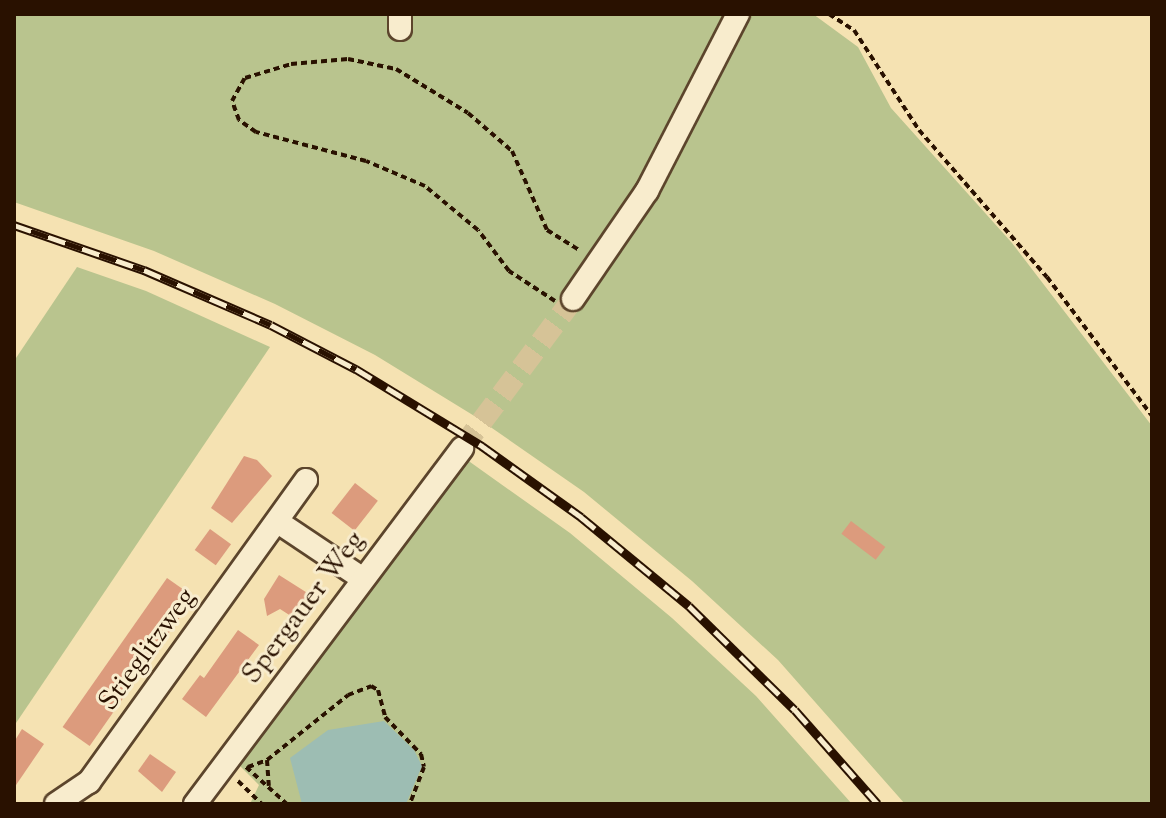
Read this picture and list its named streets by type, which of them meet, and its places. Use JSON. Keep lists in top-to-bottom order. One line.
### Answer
{"streets":{"street":["Spergauer Weg","Stieglitzweg"]}}
